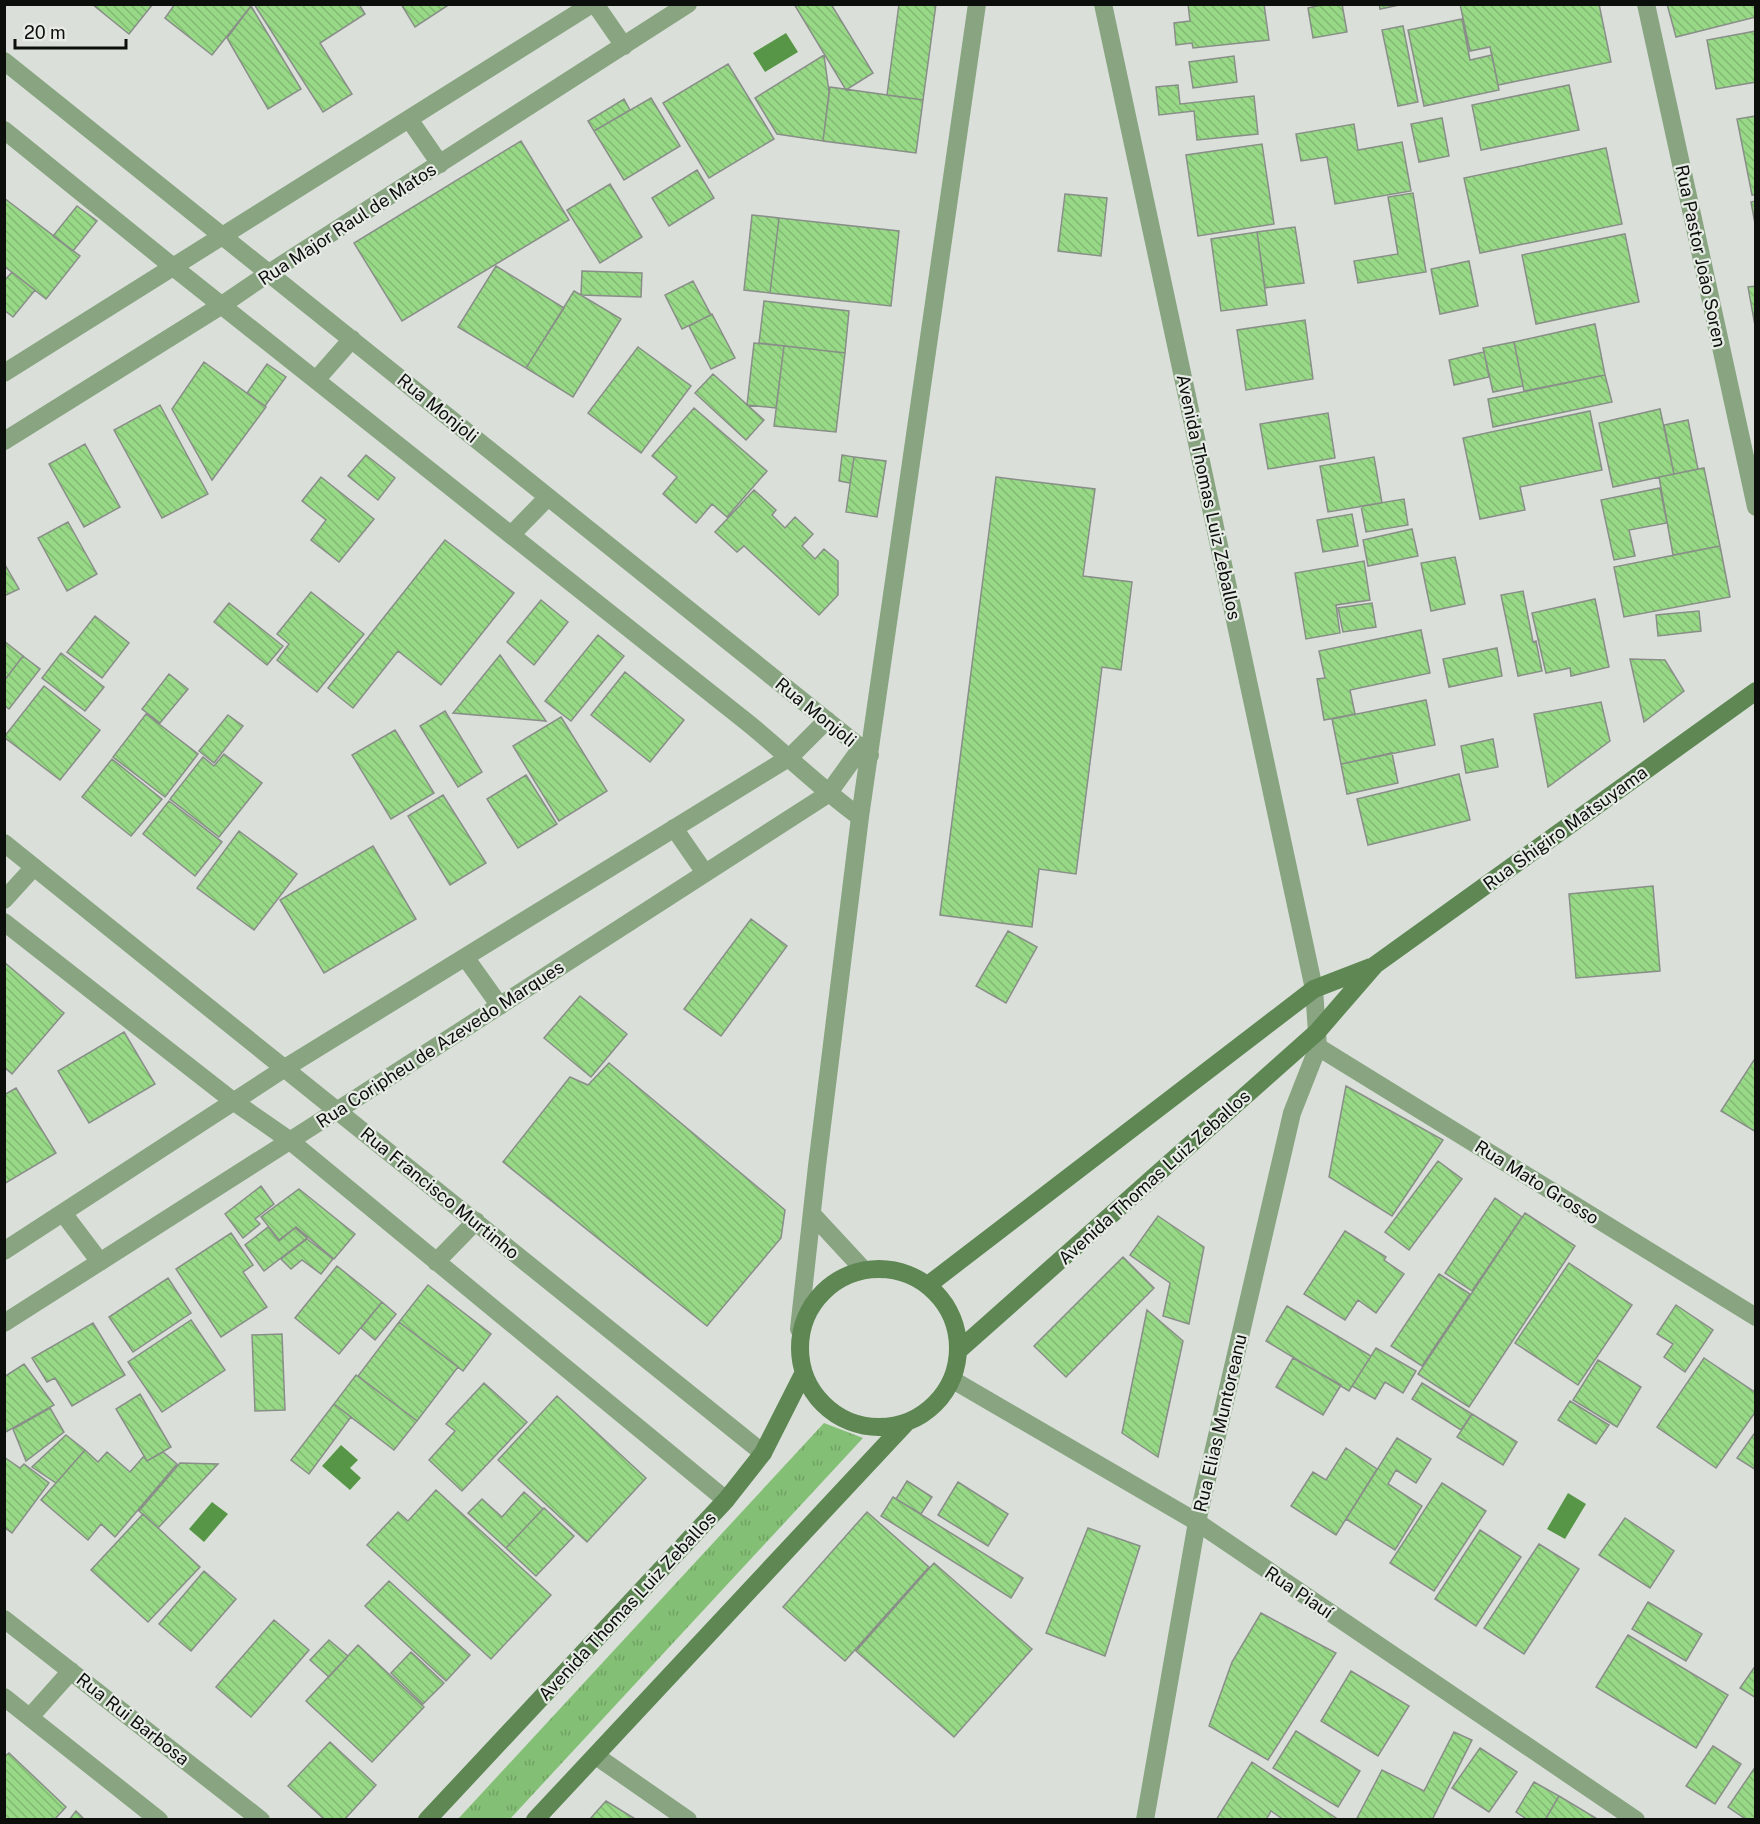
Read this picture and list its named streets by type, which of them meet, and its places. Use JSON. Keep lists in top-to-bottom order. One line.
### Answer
{"streets":{"main road":["Avenida Thomas Luiz Zeballos","Rua Shigiro Matsuyama"],"street":["Rua Major Raul de Matos","Rua Pastor João Soren","Rua Monjoli","Rua Coripheu de Azevedo Marques","Rua Mato Grosso","Rua Francisco Murtinho","Rua Elias Muntoreanu","Rua Piauí","Rua Rui Barbosa"]},"crossings":[["Rua Major Raul de Matos","Rua Monjoli"],["Rua Monjoli","Rua Coripheu de Azevedo Marques"],["Avenida Thomas Luiz Zeballos","Rua Shigiro Matsuyama"],["Avenida Thomas Luiz Zeballos","Rua Mato Grosso"],["Avenida Thomas Luiz Zeballos","Rua Francisco Murtinho"],["Avenida Thomas Luiz Zeballos","Rua Elias Muntoreanu"],["Avenida Thomas Luiz Zeballos","Rua Piauí"],["Rua Shigiro Matsuyama","Rua Mato Grosso"],["Rua Shigiro Matsuyama","Rua Elias Muntoreanu"],["Rua Coripheu de Azevedo Marques","Rua Francisco Murtinho"],["Rua Mato Grosso","Rua Elias Muntoreanu"],["Rua Elias Muntoreanu","Rua Piauí"]],"scale_bar":"20 m"}
